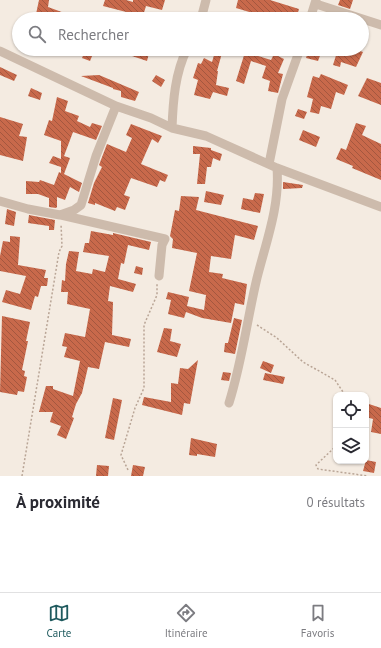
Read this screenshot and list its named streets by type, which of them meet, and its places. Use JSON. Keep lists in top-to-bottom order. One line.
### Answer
{"page":{"search":"Rechercher","heading":["À proximité","0 résultats"],"nav":["Carte","Itinéraire","Favoris"]}}
